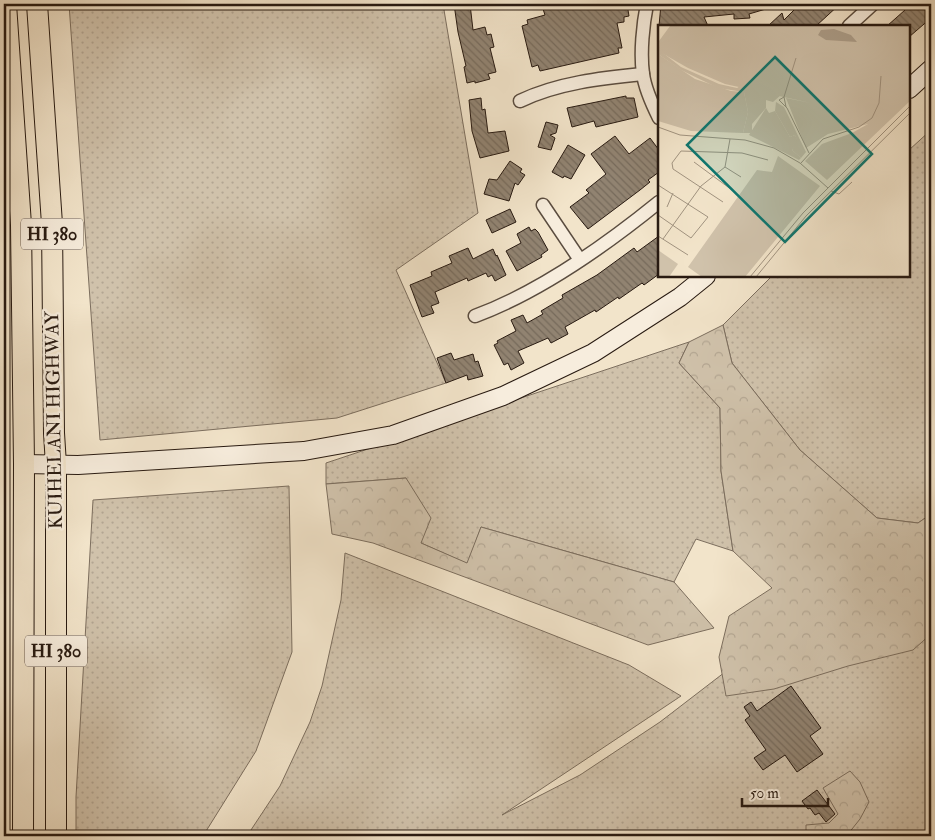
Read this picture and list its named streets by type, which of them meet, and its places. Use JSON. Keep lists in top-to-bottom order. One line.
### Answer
{"streets":{"main road":["HI 380","KUIHELANI HIGHWAY"]},"scale_bar":"50 m"}
